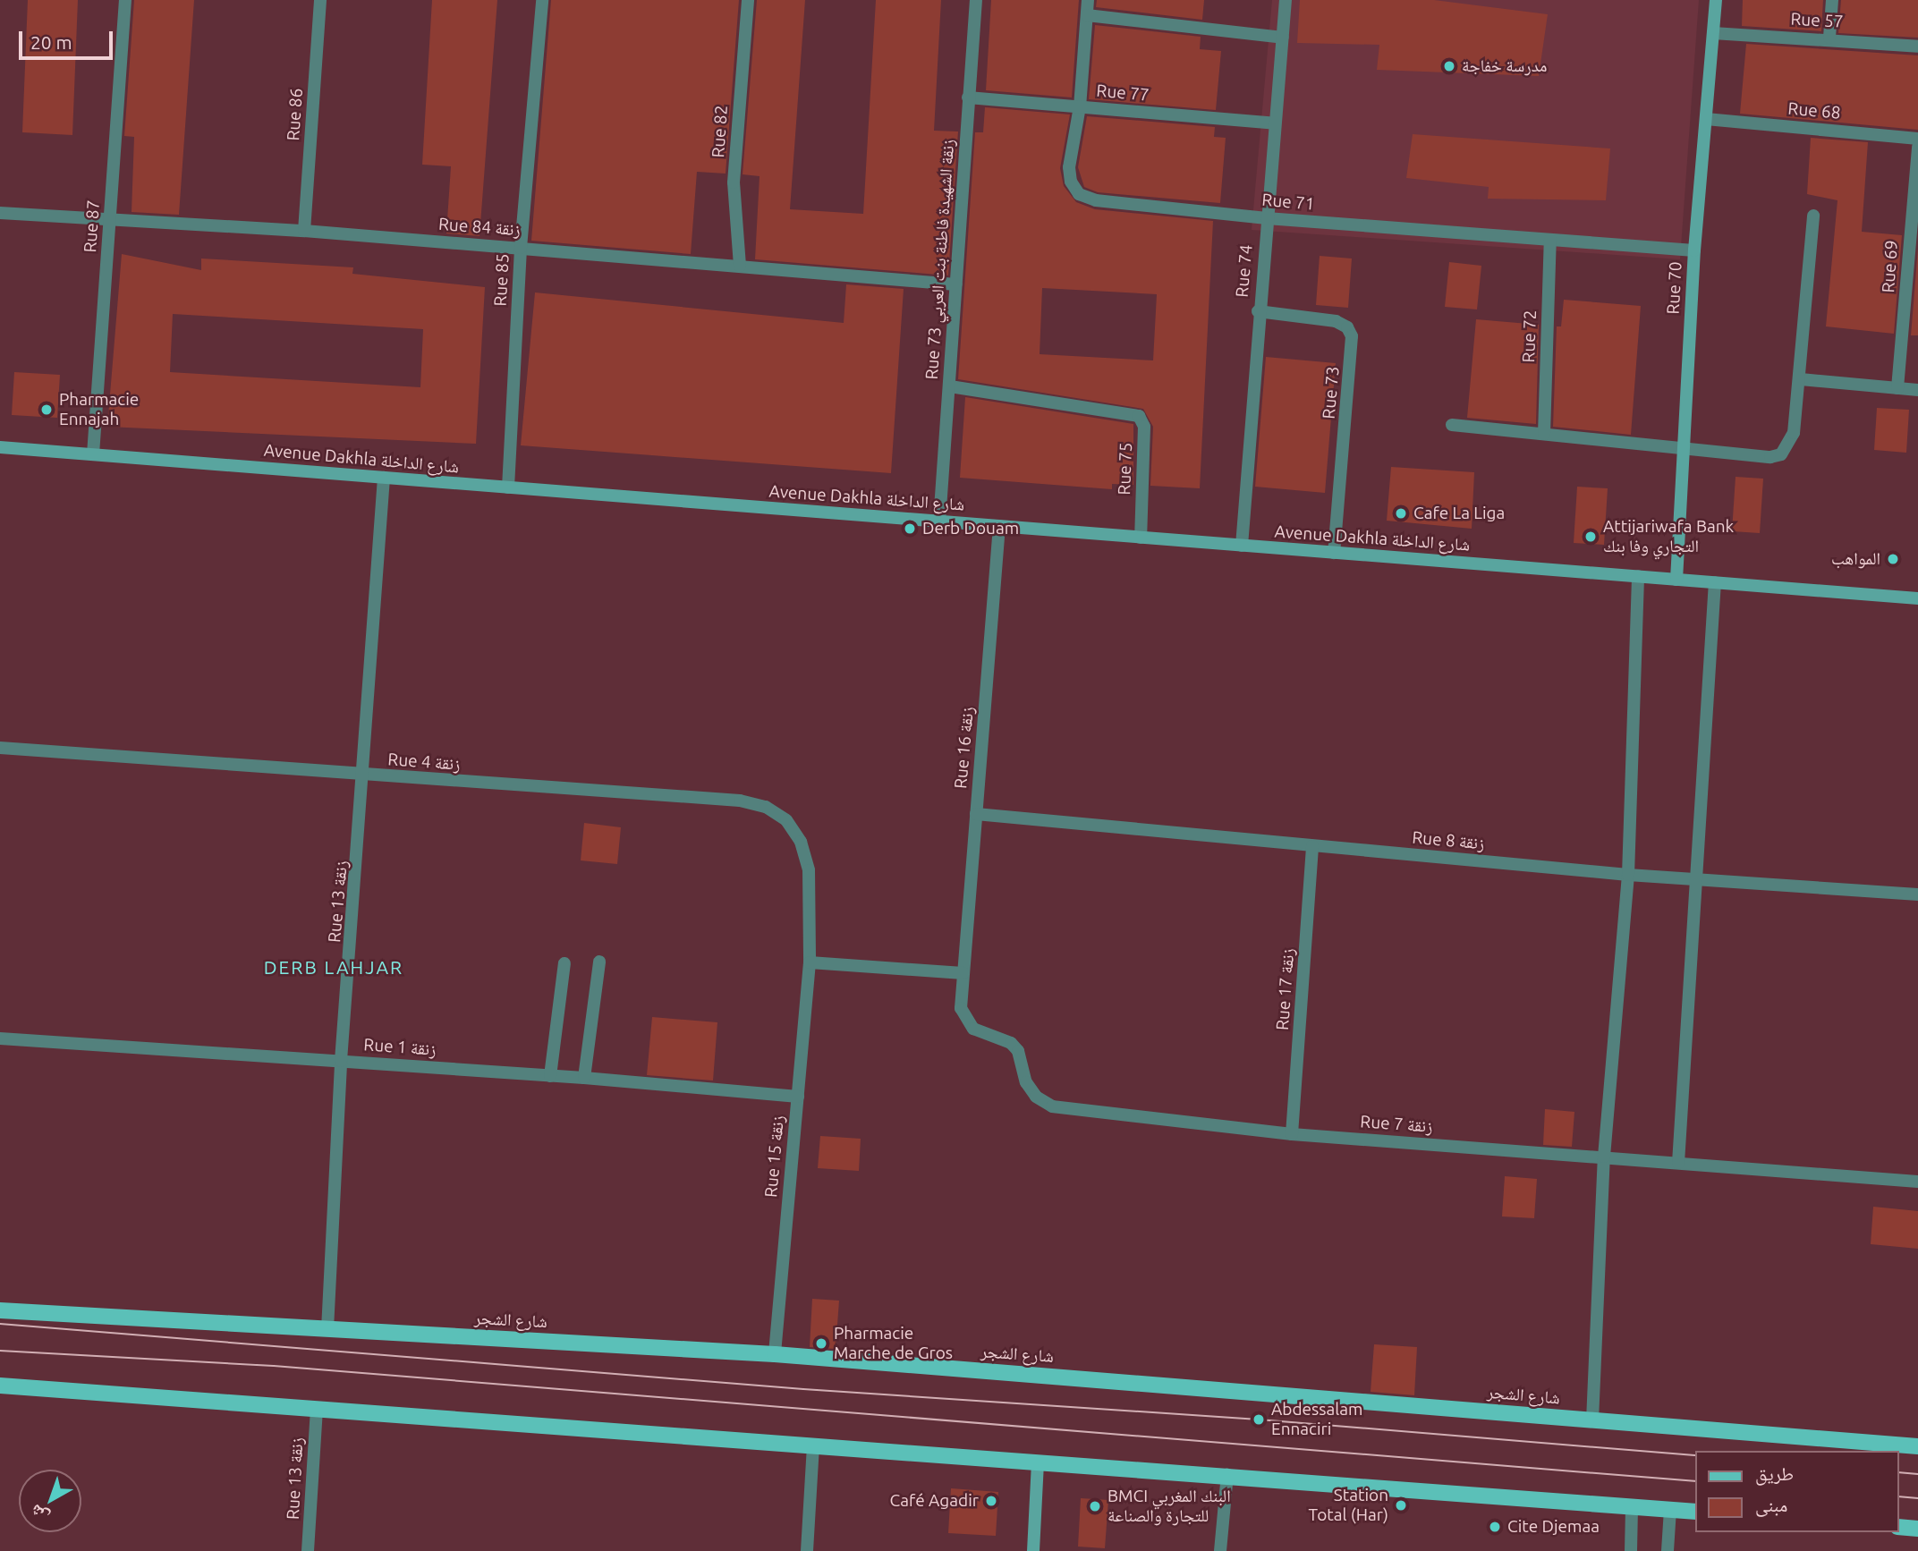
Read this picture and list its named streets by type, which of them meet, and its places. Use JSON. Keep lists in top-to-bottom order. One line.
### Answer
{"streets":{"main road":["شارع الشجر"],"street":["Rue 57","Rue 77","Rue 68","Rue 86","Rue 82","Rue 71","Rue 87","Rue 84 زنقة","Rue 73 زنقة الشهيدة فاطنة بنت العربي","Rue 69","Rue 74","Rue 85","Rue 70","Rue 72","Rue 73","Avenue Dakhla شارع الداخلة","Rue 75","Rue 16 زنقة","Rue 4 زنقة","Rue 8 زنقة","Rue 13 زنقة","Rue 17 زنقة","Rue 1 زنقة","Rue 7 زنقة","Rue 15 زنقة"]},"crossings":[["Rue 57","Rue 70"],["Rue 77","Rue 71"],["Rue 77","Rue 73 زنقة الشهيدة فاطنة بنت العربي"],["Rue 77","Rue 74"],["Rue 68","Rue 70"],["Rue 86","Rue 84 زنقة"],["Rue 82","Rue 84 زنقة"],["Rue 71","Rue 74"],["Rue 71","Rue 70"],["Rue 71","Rue 72"],["Rue 87","Rue 84 زنقة"],["Rue 87","Avenue Dakhla شارع الداخلة"],["Rue 84 زنقة","Rue 73 زنقة الشهيدة فاطنة بنت العربي"],["Rue 84 زنقة","Rue 85"],["Rue 73 زنقة الشهيدة فاطنة بنت العربي","Avenue Dakhla شارع الداخلة"],["Rue 73 زنقة الشهيدة فاطنة بنت العربي","Rue 75"],["Rue 74","Rue 73"],["Rue 74","Avenue Dakhla شارع الداخلة"],["Rue 85","Avenue Dakhla شارع الداخلة"],["Rue 70","Avenue Dakhla شارع الداخلة"],["Rue 73","Avenue Dakhla شارع الداخلة"],["Avenue Dakhla شارع الداخلة","Rue 75"],["Avenue Dakhla شارع الداخلة","Rue 16 زنقة"],["Avenue Dakhla شارع الداخلة","Rue 13 زنقة"],["Rue 16 زنقة","Rue 8 زنقة"],["Rue 16 زنقة","Rue 7 زنقة"],["Rue 4 زنقة","Rue 13 زنقة"],["Rue 4 زنقة","Rue 15 زنقة"],["Rue 8 زنقة","Rue 17 زنقة"],["Rue 13 زنقة","Rue 1 زنقة"],["Rue 13 زنقة","شارع الشجر"],["Rue 17 زنقة","Rue 7 زنقة"],["Rue 1 زنقة","Rue 15 زنقة"],["Rue 15 زنقة","شارع الشجر"]],"districts":["DERB LAHJAR"],"places":["مدرسة خفاجة","Pharmacie Ennajah","Cafe La Liga","Derb Douam","Attijariwafa Bank التجاري وفا بنك","المواهب","Pharmacie Marche de Gros","Abdessalam Ennaciri","Café Agadir","Station Total (Har)","BMCI البنك المغربي للتجارة والصناعة","Cite Djemaa"],"legend":["طريق","مبنى"],"scale_bar":"20 m","north":"bottom left"}
